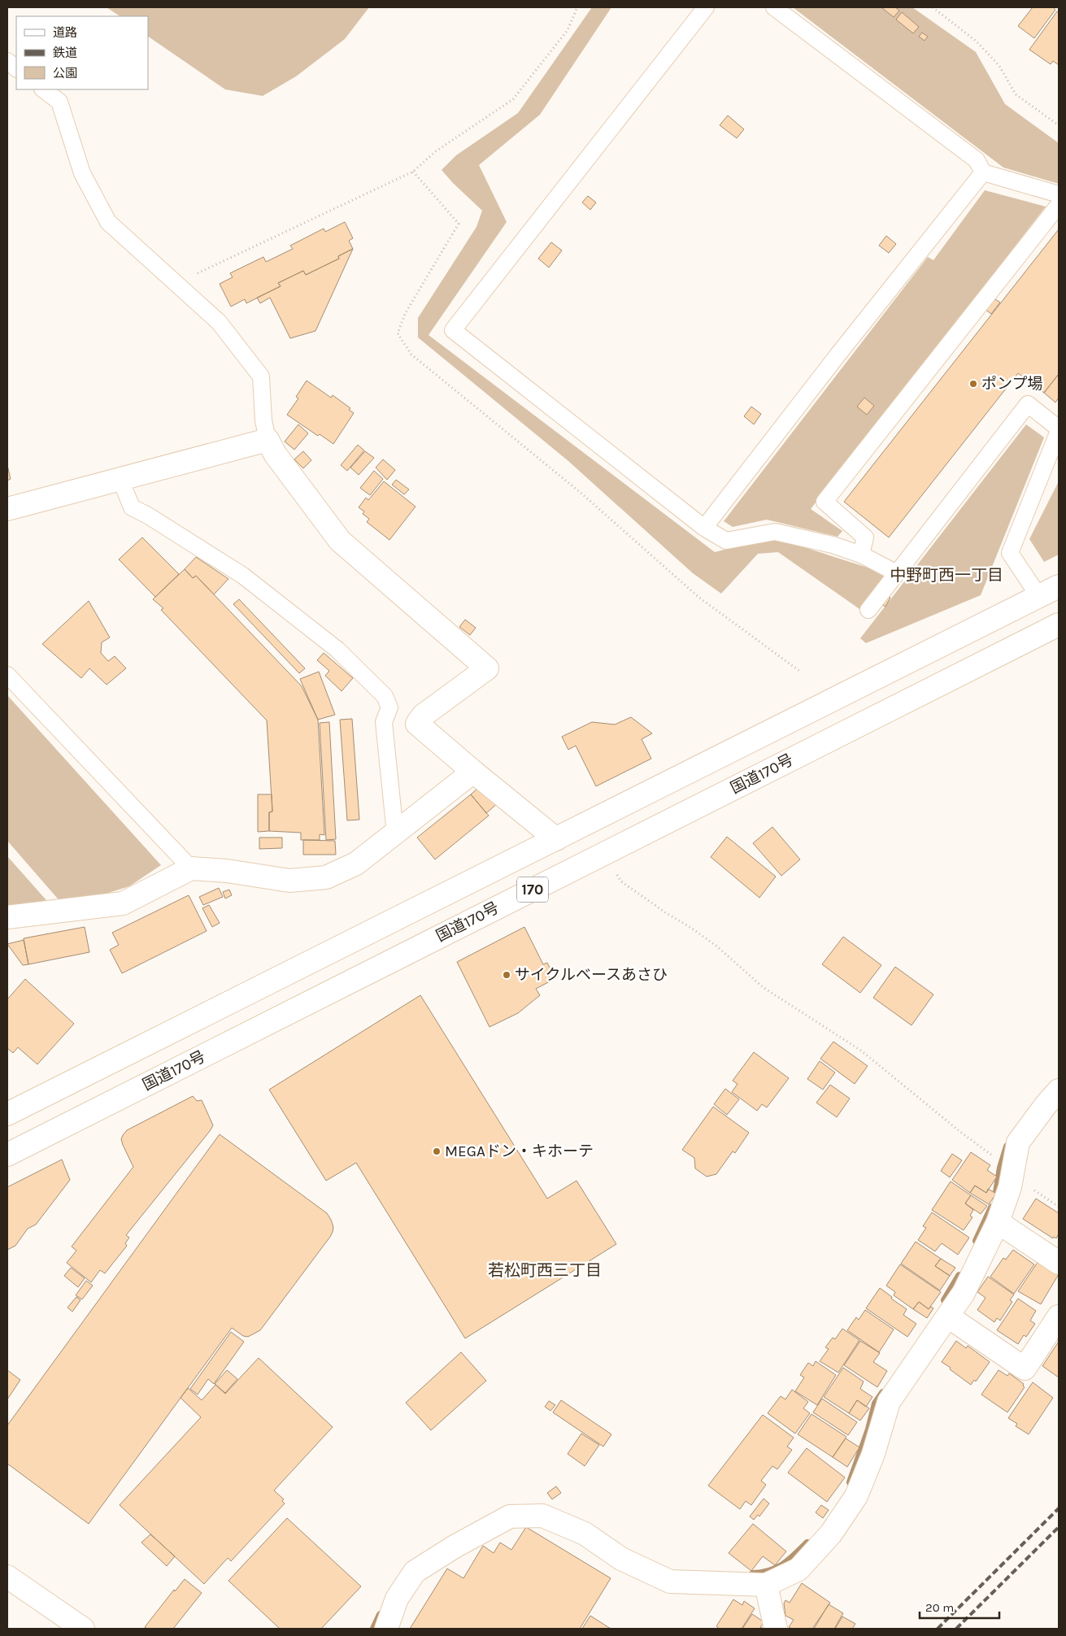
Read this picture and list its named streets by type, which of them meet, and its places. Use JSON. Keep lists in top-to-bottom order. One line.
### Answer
{"streets":{"main road":["国道170号","170"]},"districts":["中野町西一丁目","若松町西三丁目"],"places":["ポンプ場","サイクルベースあさひ","MEGAドン・キホーテ"],"legend":["道路","鉄道","公園"],"scale_bar":"20 m"}
